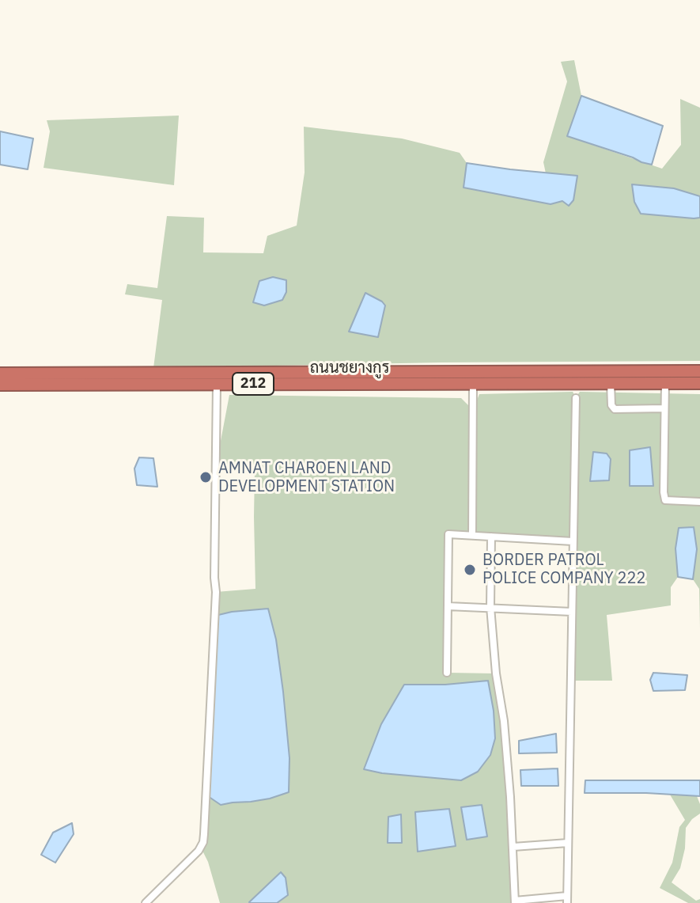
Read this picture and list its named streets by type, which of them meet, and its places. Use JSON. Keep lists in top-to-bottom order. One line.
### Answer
{"streets":{"highway":["ถนนชยางกูร","212"]},"places":["AMNAT CHAROEN LAND DEVELOPMENT STATION","BORDER PATROL POLICE COMPANY 222"]}
